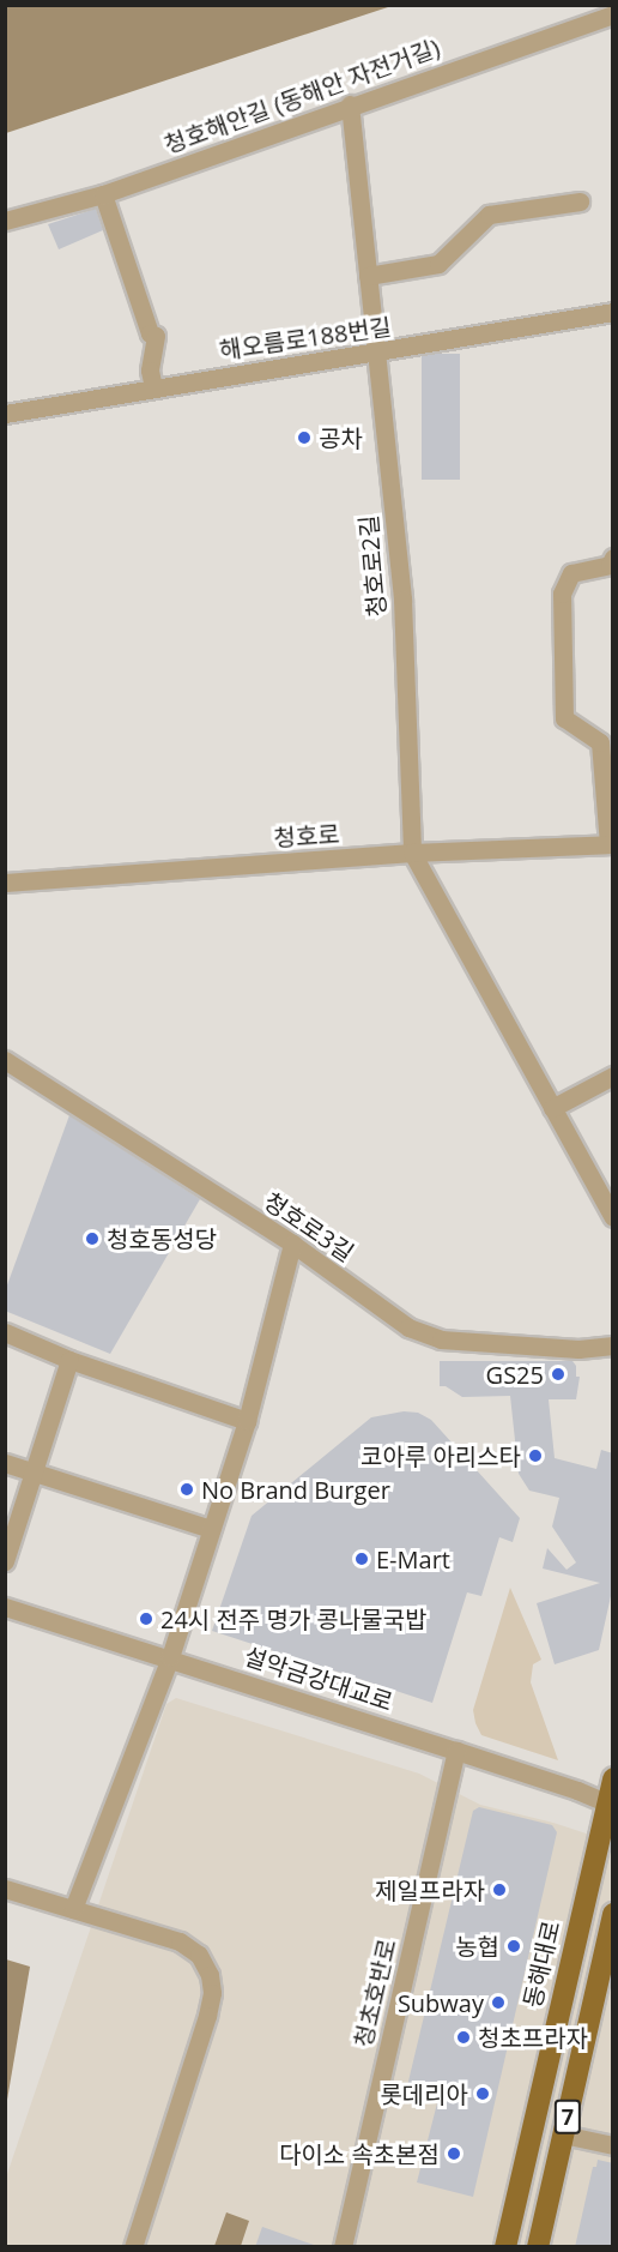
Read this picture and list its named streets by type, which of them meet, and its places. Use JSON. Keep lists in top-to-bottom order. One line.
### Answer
{"streets":{"main road":["동해대로","7"],"street":["청호해안길 (동해안 자전거길)","해오름로188번길","청호로2길","청호로","청호로3길","설악금강대교로","청초호반로"]},"crossings":[["청호해안길 (동해안 자전거길)","청호로2길"],["해오름로188번길","청호로2길"],["청호로2길","청호로"],["설악금강대교로","동해대로"],["설악금강대교로","청초호반로"]],"places":["공차","청호동성당","GS25","코아루 아리스타","No Brand Burger","E-Mart","24시 전주 명가 콩나물국밥","제일프라자","농협","Subway","청초프라자","롯데리아","다이소 속초본점"]}
